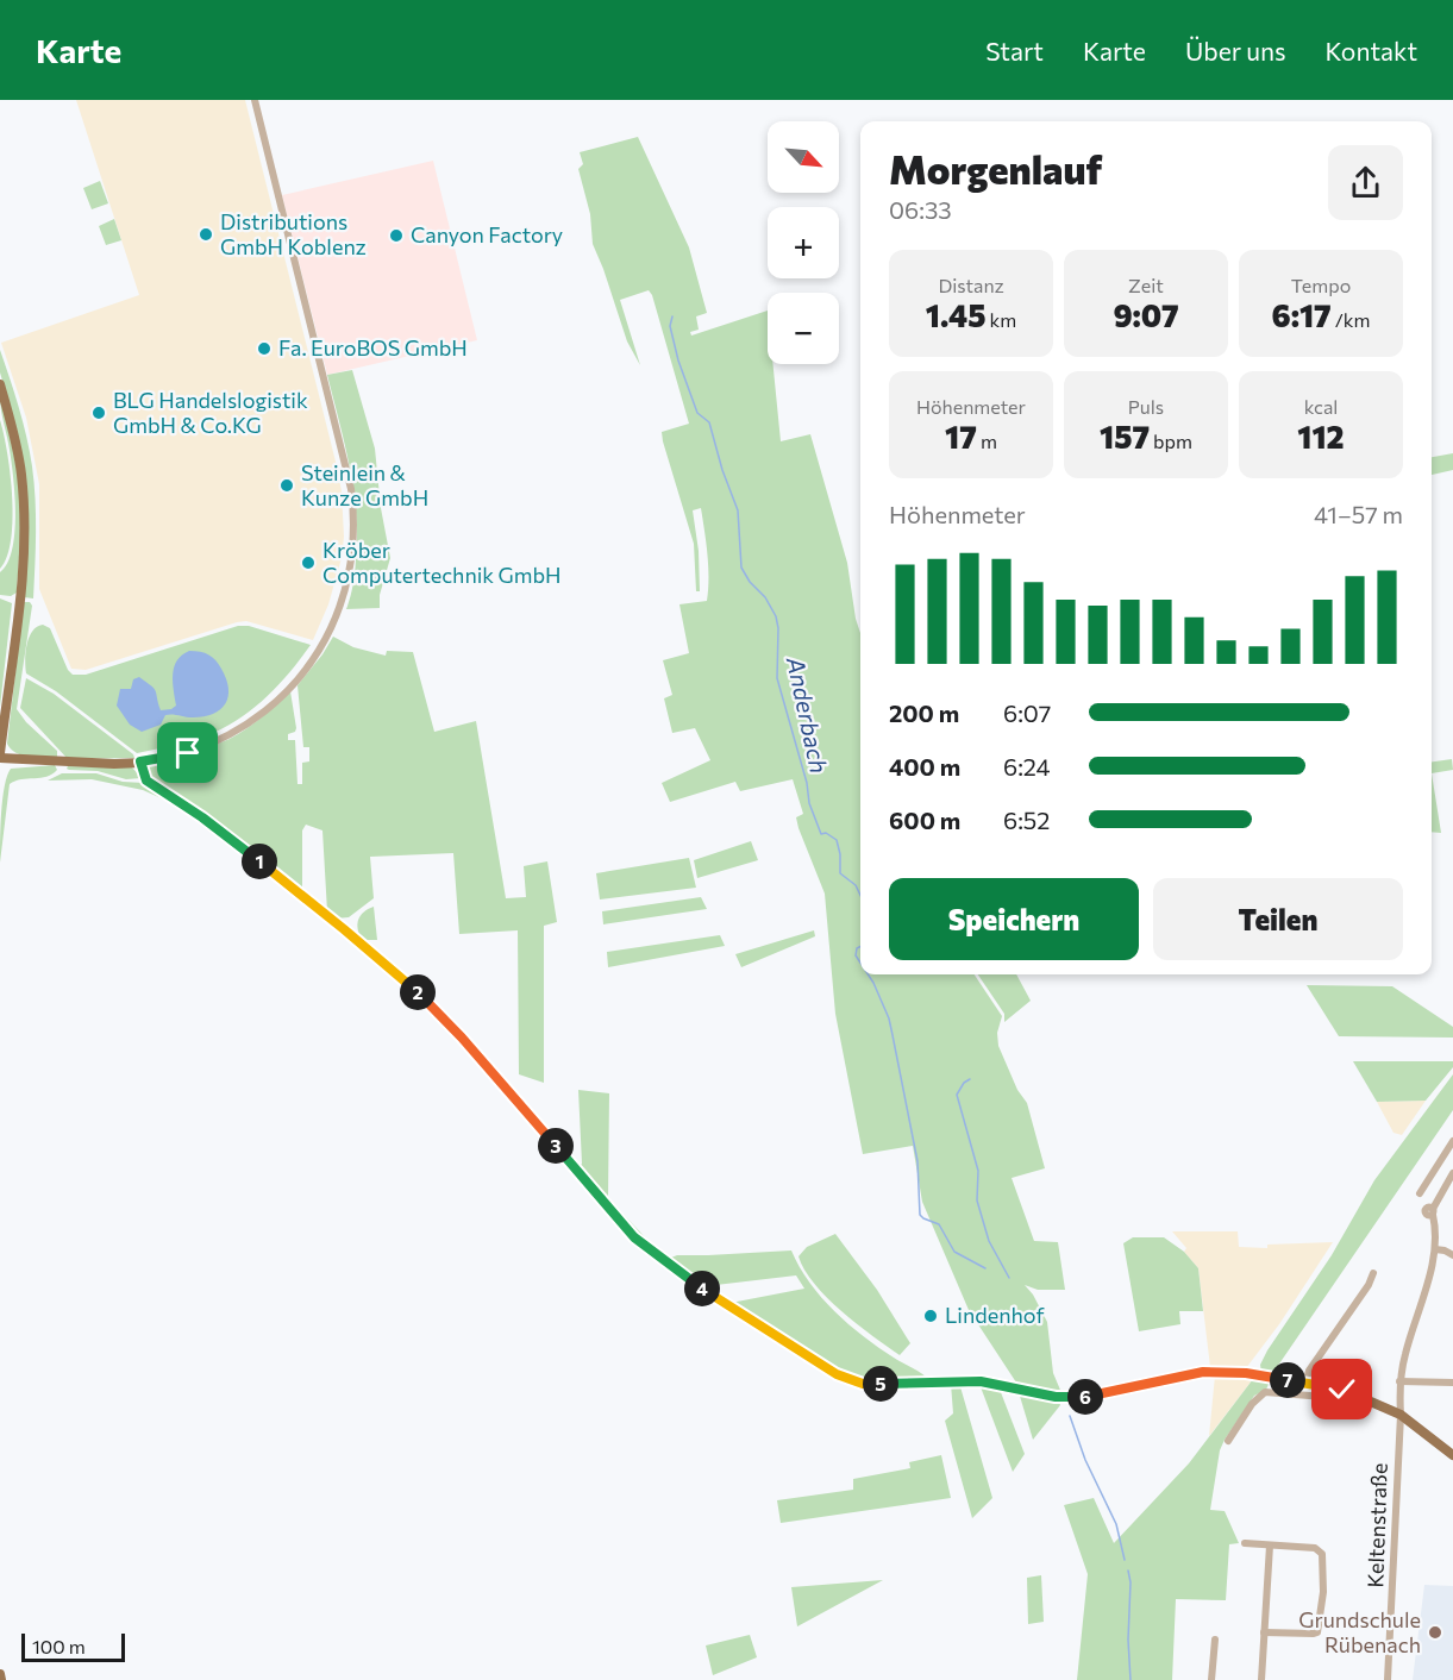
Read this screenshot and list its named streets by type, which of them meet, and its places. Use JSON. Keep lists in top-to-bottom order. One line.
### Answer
{"streets":{"street":["Keltenstraße"]},"water":["Anderbach"],"places":["Distributions GmbH Koblenz","Canyon Factory","Fa. EuroBOS GmbH","BLG Handelslogistik GmbH & Co.KG","Steinlein & Kunze GmbH","Kröber Computertechnik GmbH","Lindenhof","Grundschule Rübenach"],"scale_bar":"100 m","north":"bottom right","page":{"header":"Karte","nav":["Start","Karte","Über uns","Kontakt"],"map_buttons":["+","−"],"heading":["Morgenlauf","06:33"],"stats":[["Distanz","1.45 km"],["Zeit","9:07"],["Tempo","6:17 /km"],["Höhenmeter","17 m"],["Puls","157 bpm"],["kcal","112"]],"chart":["Höhenmeter","41–57 m"],"list":[{"name":"200 m","note":"6:07"},{"name":"400 m","note":"6:24"},{"name":"600 m","note":"6:52"}],"pins":["1","2","3","4","7","5","6"],"buttons":["Speichern","Teilen"],"scale":"100 m"}}
